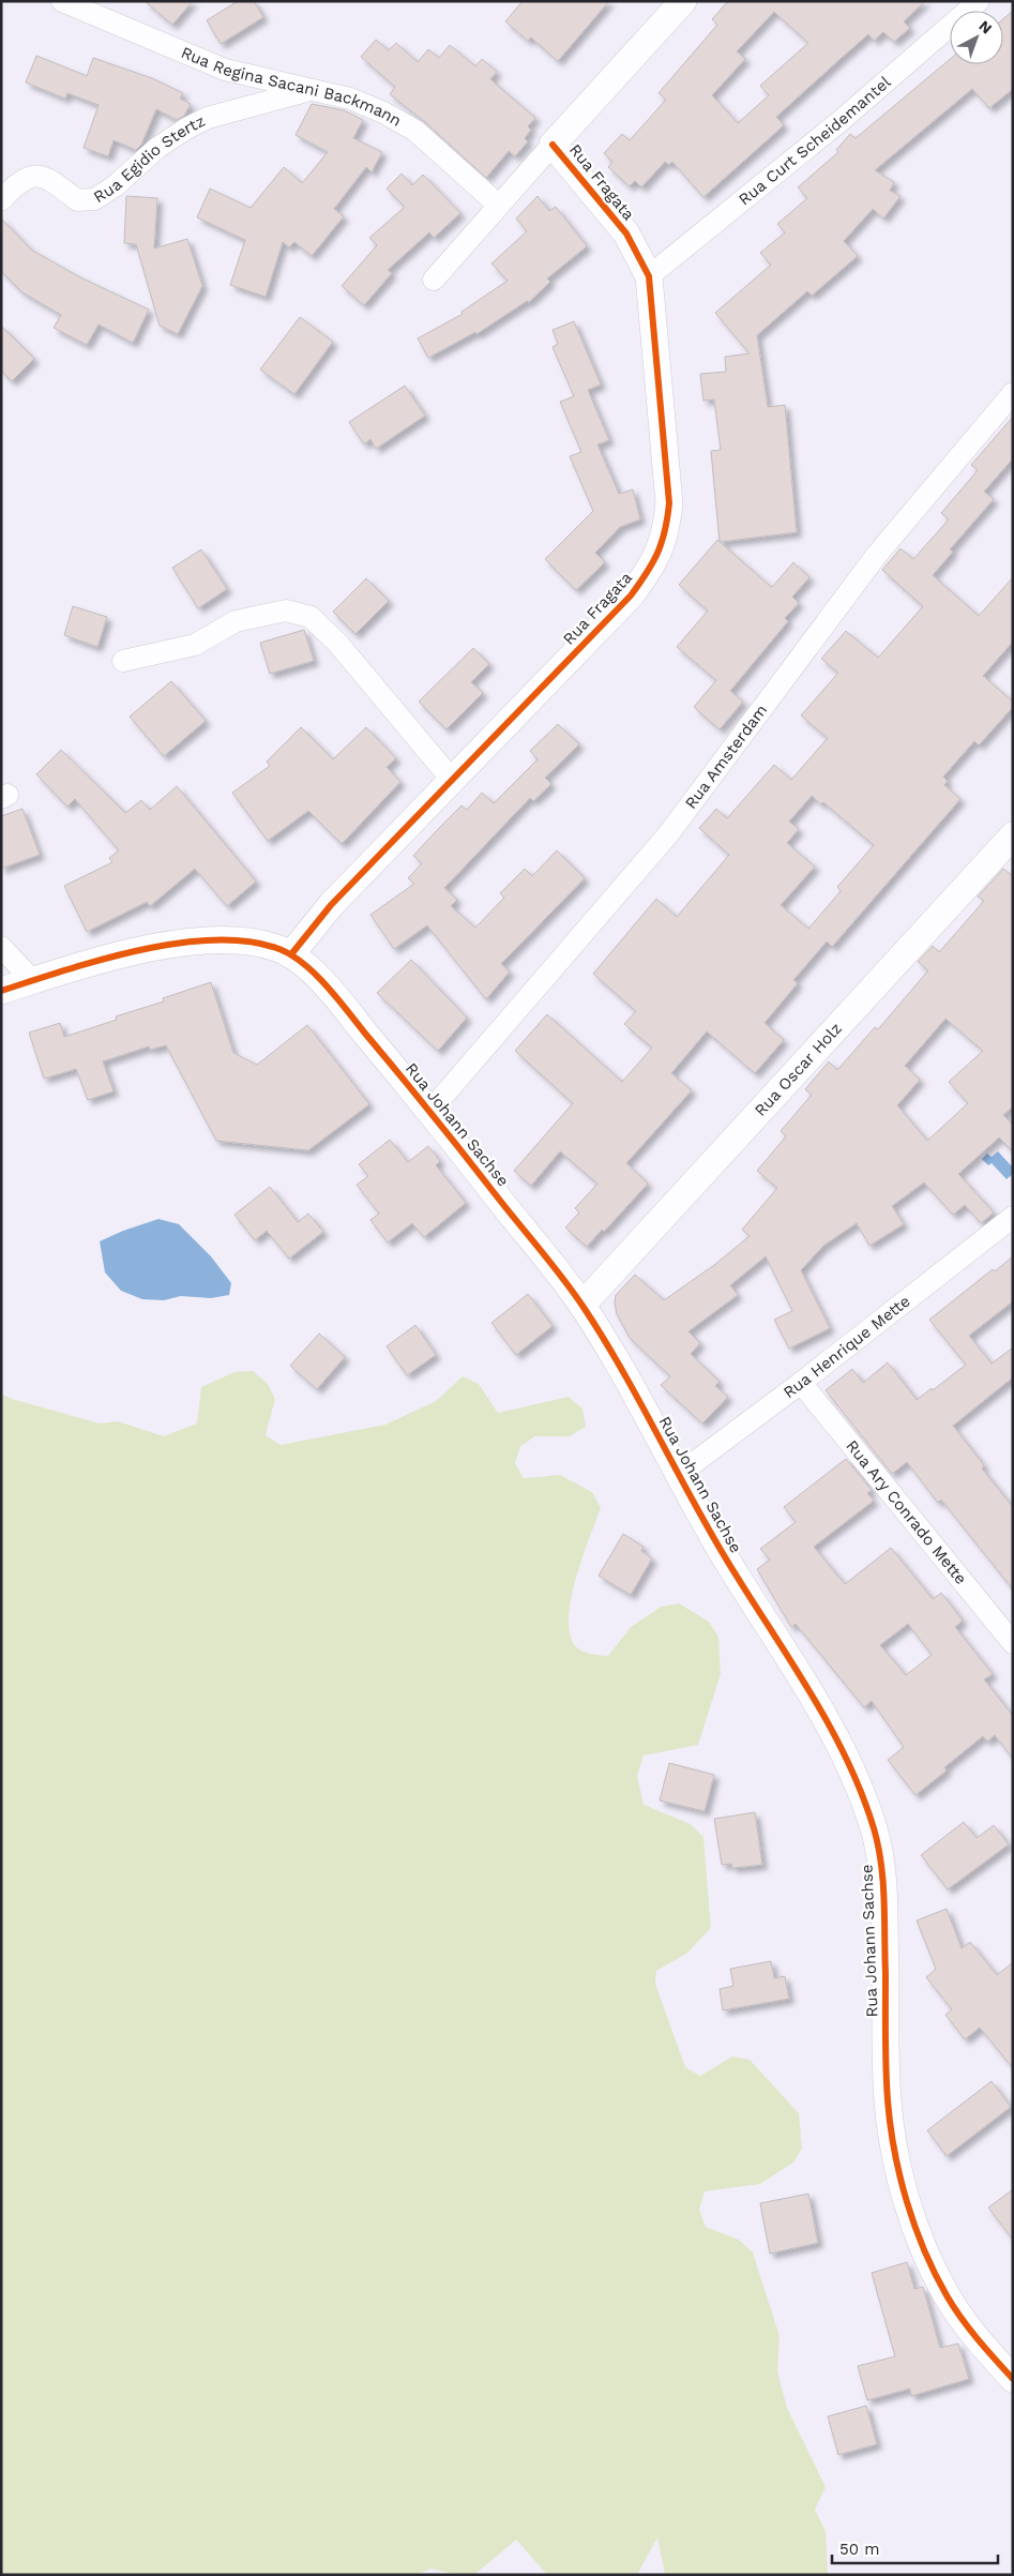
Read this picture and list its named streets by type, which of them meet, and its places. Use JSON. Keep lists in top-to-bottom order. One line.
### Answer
{"streets":{"street":["Rua Regina Sacani Backmann","Rua Curt Scheidemantel","Rua Egidio Stertz","Rua Fragata","Rua Amsterdam","Rua Oscar Holz","Rua Johann Sachse","Rua Henrique Mette","Rua Ary Conrado Mette"]},"crossings":[["Rua Regina Sacani Backmann","Rua Egidio Stertz"],["Rua Curt Scheidemantel","Rua Fragata"],["Rua Fragata","Rua Johann Sachse"],["Rua Amsterdam","Rua Johann Sachse"],["Rua Oscar Holz","Rua Johann Sachse"],["Rua Johann Sachse","Rua Henrique Mette"],["Rua Henrique Mette","Rua Ary Conrado Mette"]],"scale_bar":"50 m","north":"top right"}
